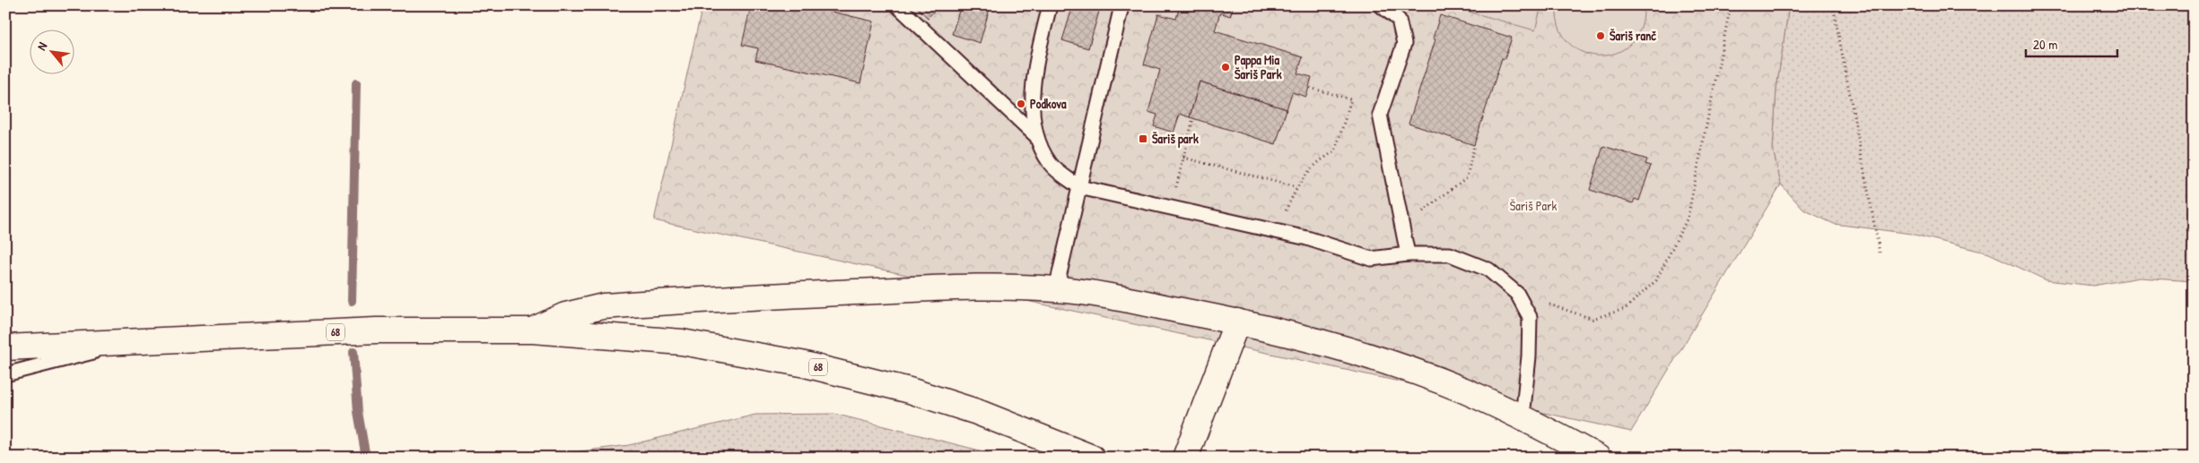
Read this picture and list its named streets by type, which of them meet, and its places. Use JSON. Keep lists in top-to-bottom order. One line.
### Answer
{"streets":{"main road":["68"]},"parks":["Šariš Park"],"places":{"other":["Šariš ranč","Pappa Mia Šariš Park","Podkova"],"transit":["Šariš park"]},"scale_bar":"20 m","north":"top left"}
